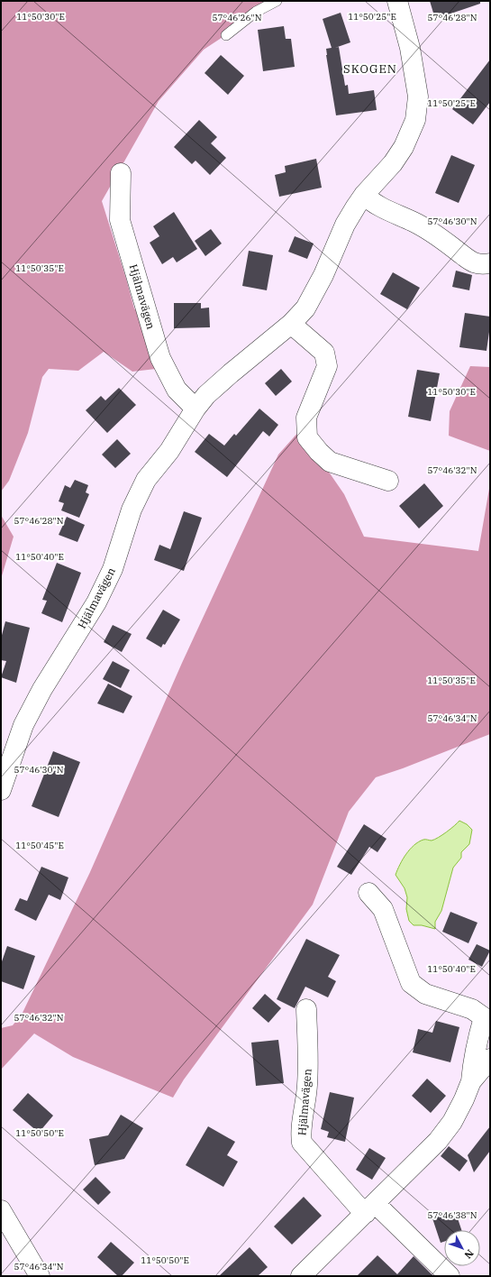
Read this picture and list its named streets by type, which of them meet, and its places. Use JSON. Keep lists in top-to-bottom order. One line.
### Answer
{"streets":{"street":["Hjälmavägen"]},"districts":["SKOGEN"],"north":"bottom right","coordinates":["11°50'30\"E","11°50'25\"E","57°46'28\"N","57°46'26\"N","57°46'30\"N","11°50'35\"E","57°46'32\"N","11°50'40\"E","57°46'34\"N","11°50'45\"E","11°50'50\"E","57°46'38\"N"]}
